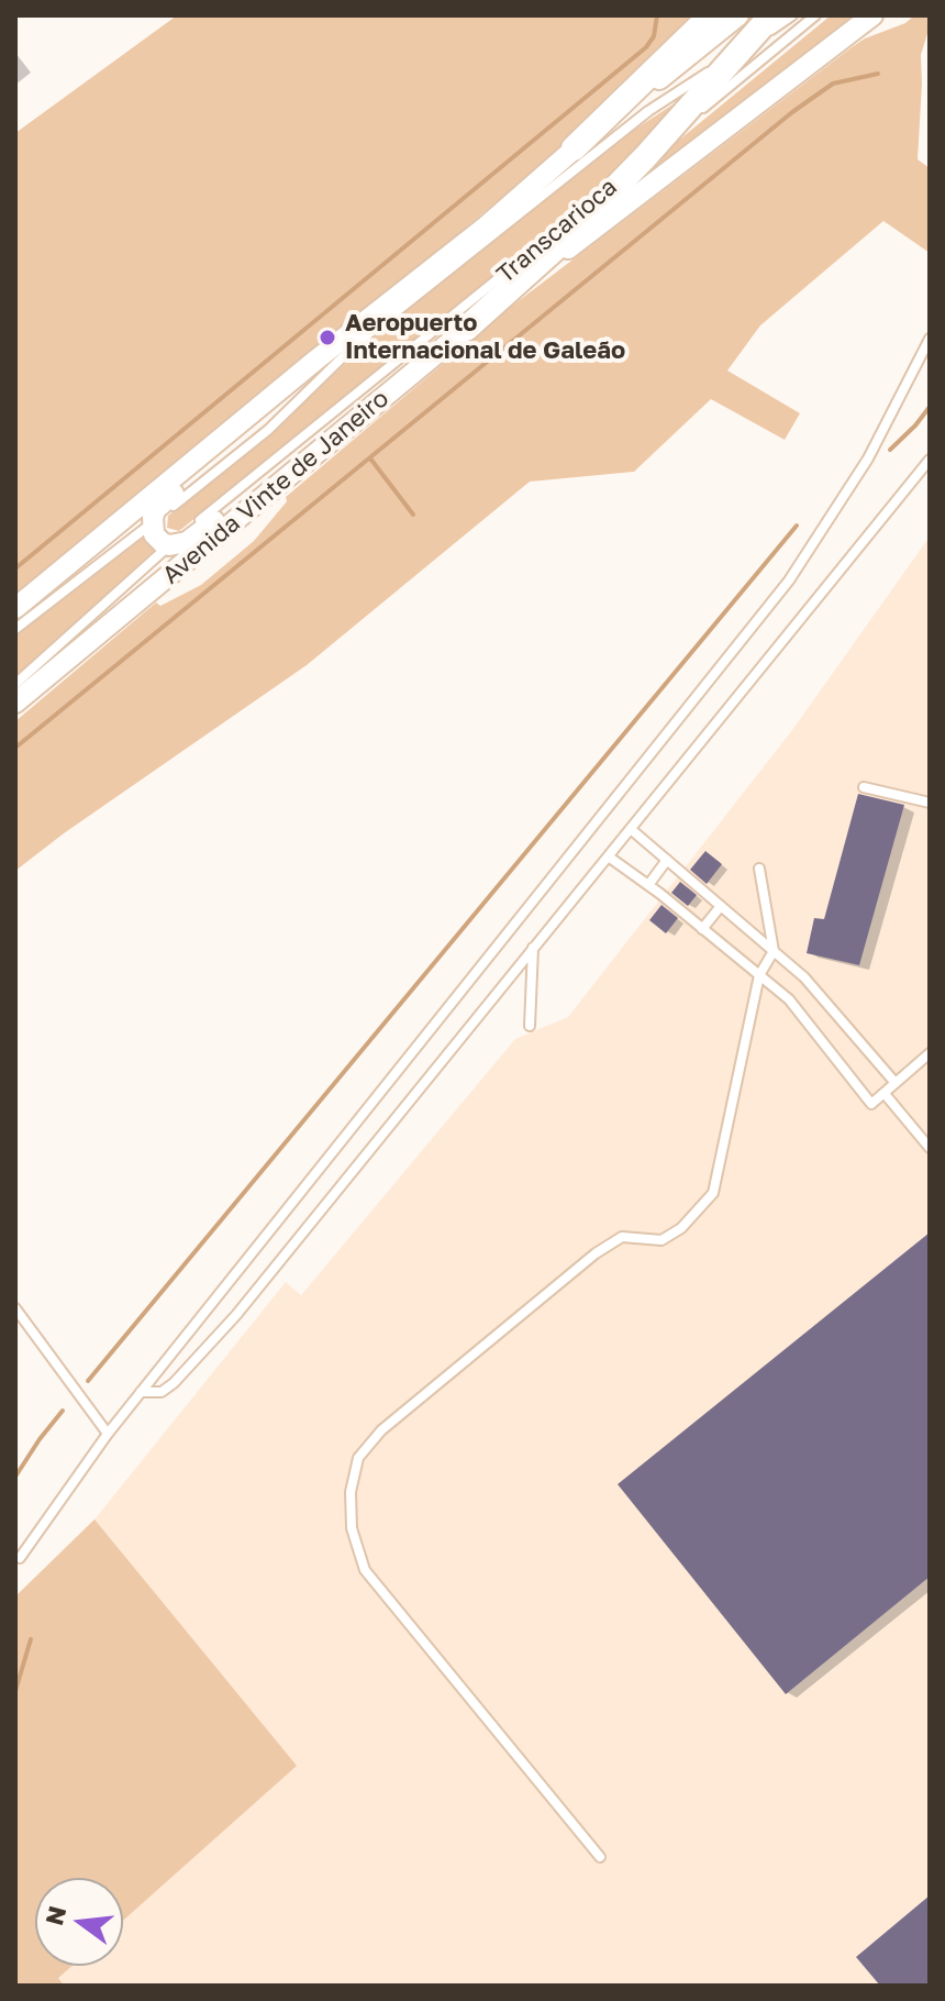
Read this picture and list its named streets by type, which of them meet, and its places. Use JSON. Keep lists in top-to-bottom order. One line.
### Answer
{"streets":{"street":["Avenida Vinte de Janeiro"],"lane":["Transcarioca"]},"places":["Aeropuerto Internacional de Galeão"],"north":"left"}
